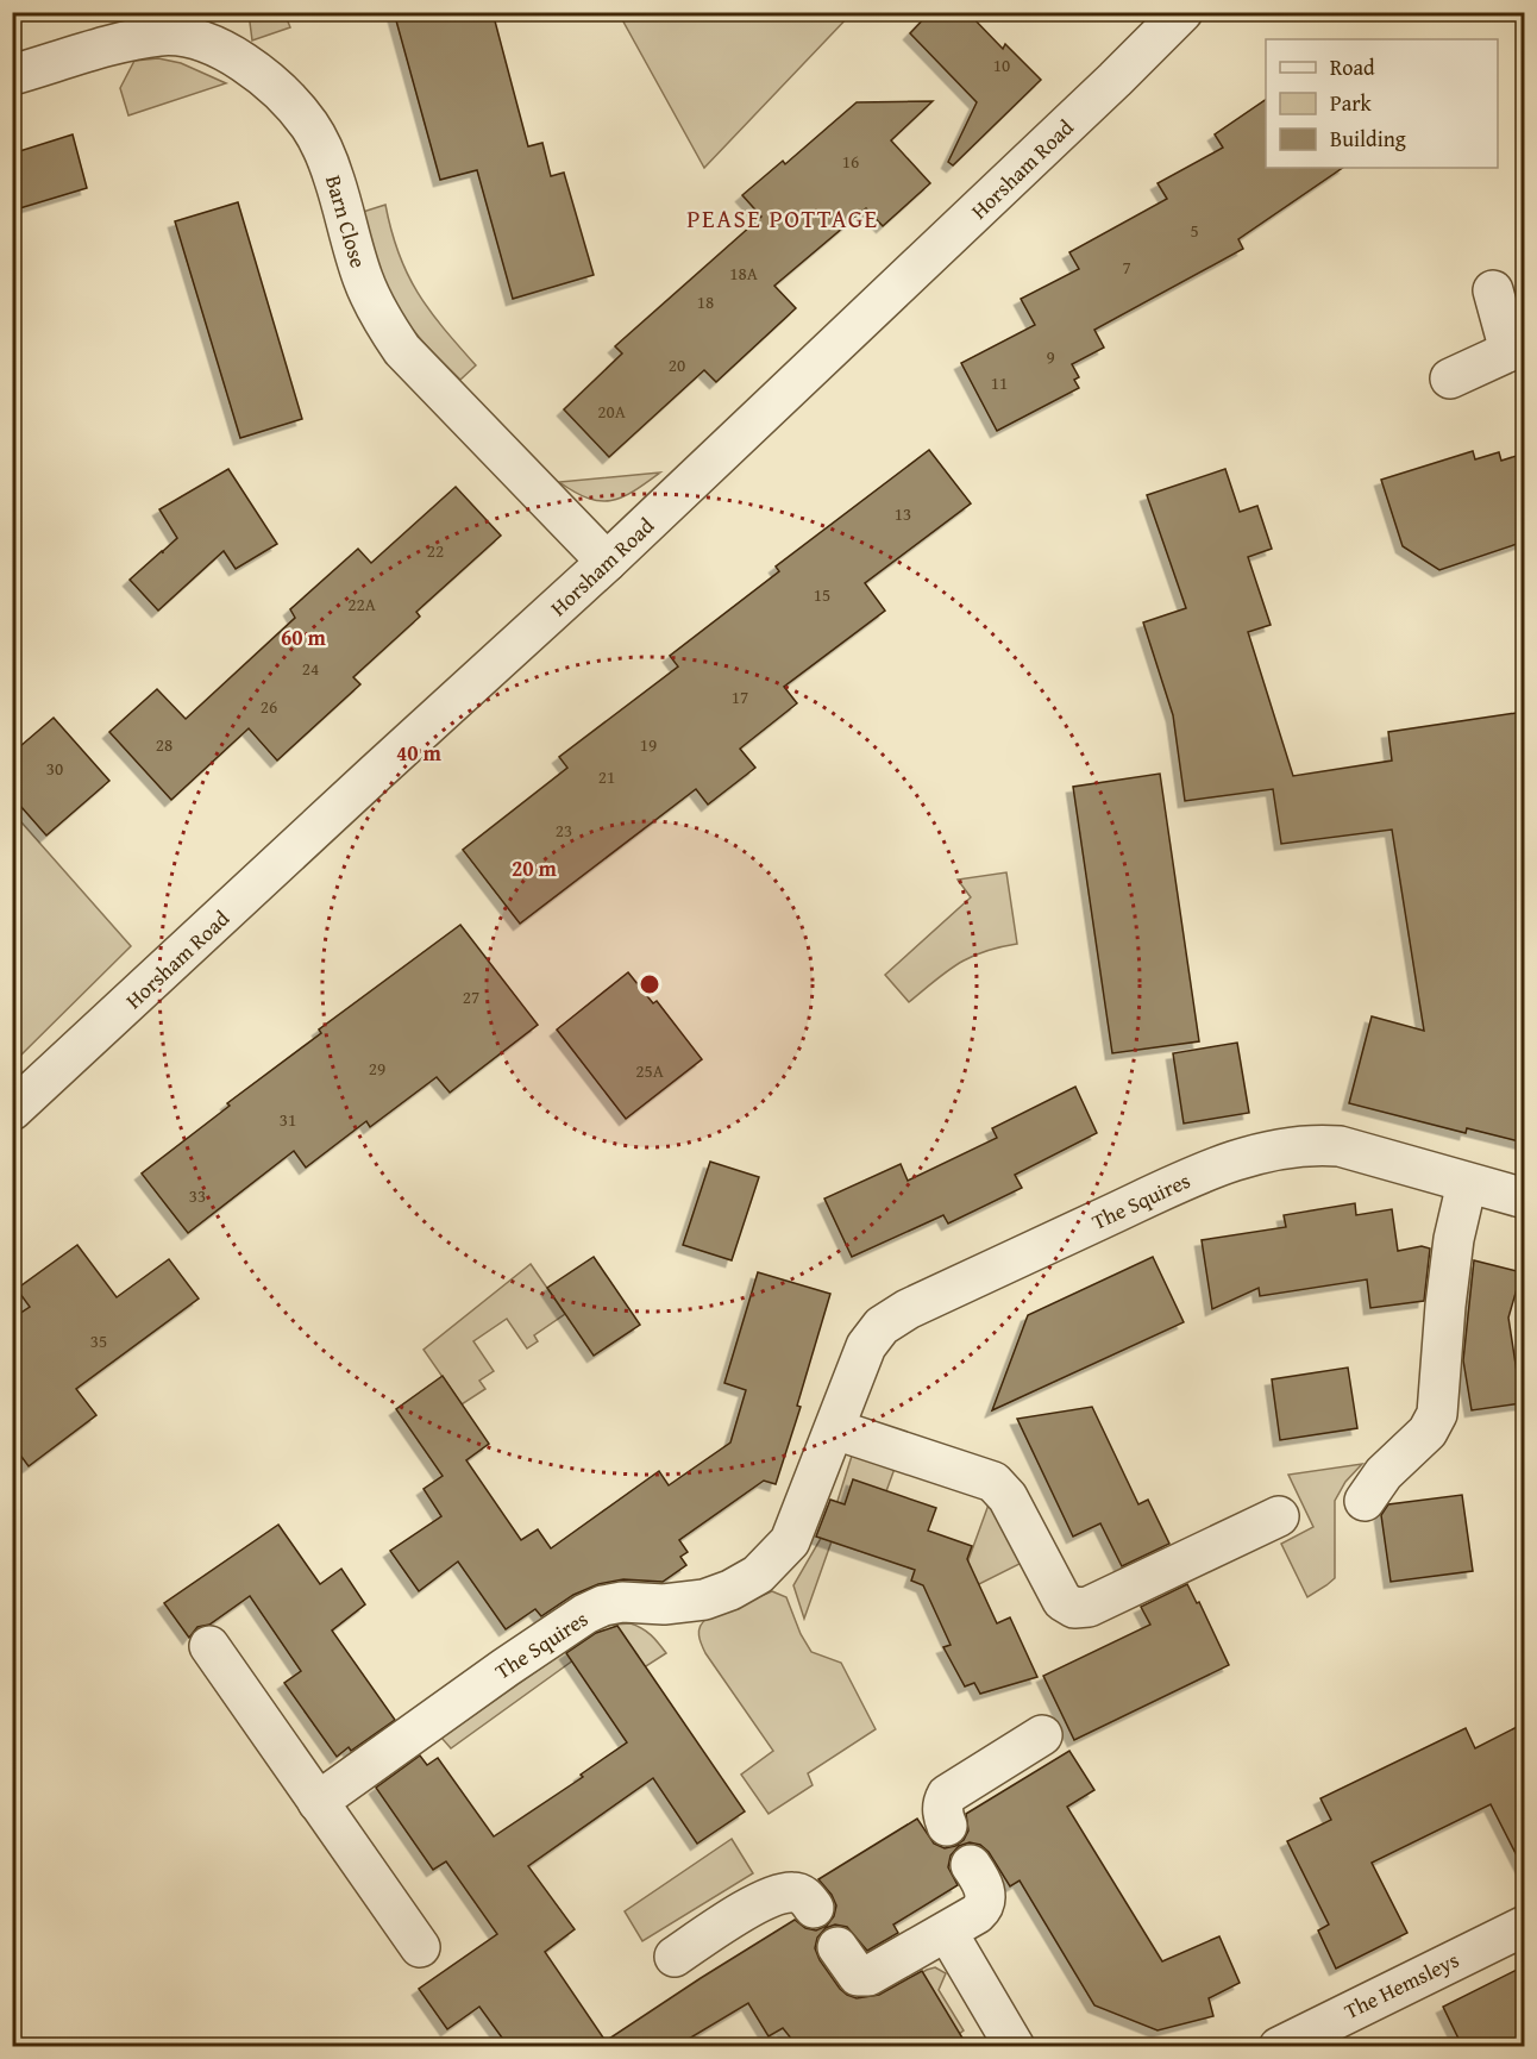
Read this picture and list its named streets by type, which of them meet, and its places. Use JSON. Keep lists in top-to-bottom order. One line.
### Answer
{"streets":{"street":["Horsham Road","Barn Close","The Squires","The Hemsleys"]},"crossings":[["Horsham Road","Barn Close"]],"districts":["PEASE POTTAGE"],"house_numbers":["10","16","5","7","18A","18","9","20","11","20A","13","22","15","22A","24","17","26","28","19","30","21","23","27","29","25A","31","33","35"],"legend":["Road","Park","Building"],"rings":["60 m","40 m","20 m"]}
